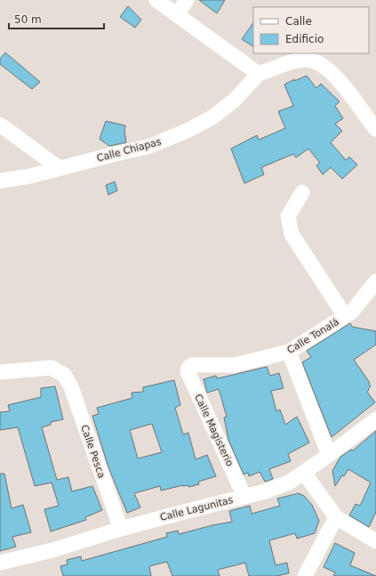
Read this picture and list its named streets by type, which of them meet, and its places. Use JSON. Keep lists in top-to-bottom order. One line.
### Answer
{"streets":{"street":["Calle Chiapas","Calle Tonalá","Calle Magisterio","Calle Pesca","Calle Lagunitas"]},"crossings":[["Calle Tonalá","Calle Magisterio"],["Calle Magisterio","Calle Lagunitas"],["Calle Pesca","Calle Lagunitas"]],"legend":["Calle","Edificio"],"scale_bar":"50 m"}
